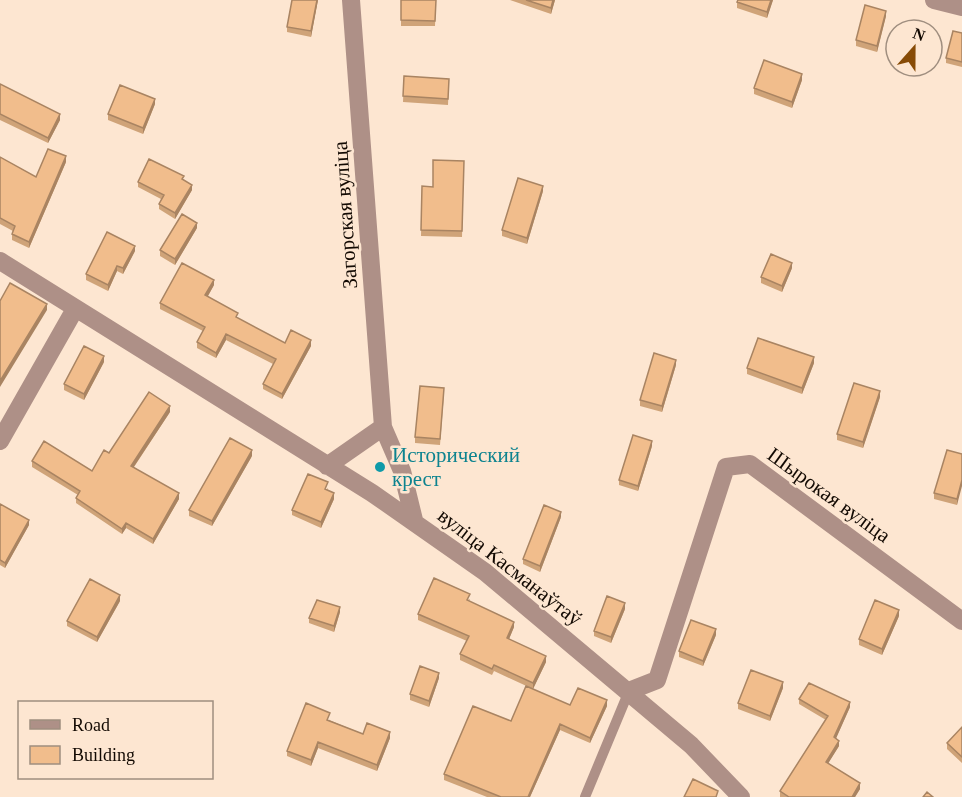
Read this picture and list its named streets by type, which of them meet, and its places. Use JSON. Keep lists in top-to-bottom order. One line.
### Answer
{"streets":{"street":["Загорская вуліца","Шырокая вуліца","вуліца Касманаўтаў"]},"crossings":[["Загорская вуліца","вуліца Касманаўтаў"],["Шырокая вуліца","вуліца Касманаўтаў"]],"places":["Исторический крест"],"legend":["Road","Building"],"north":"top"}
